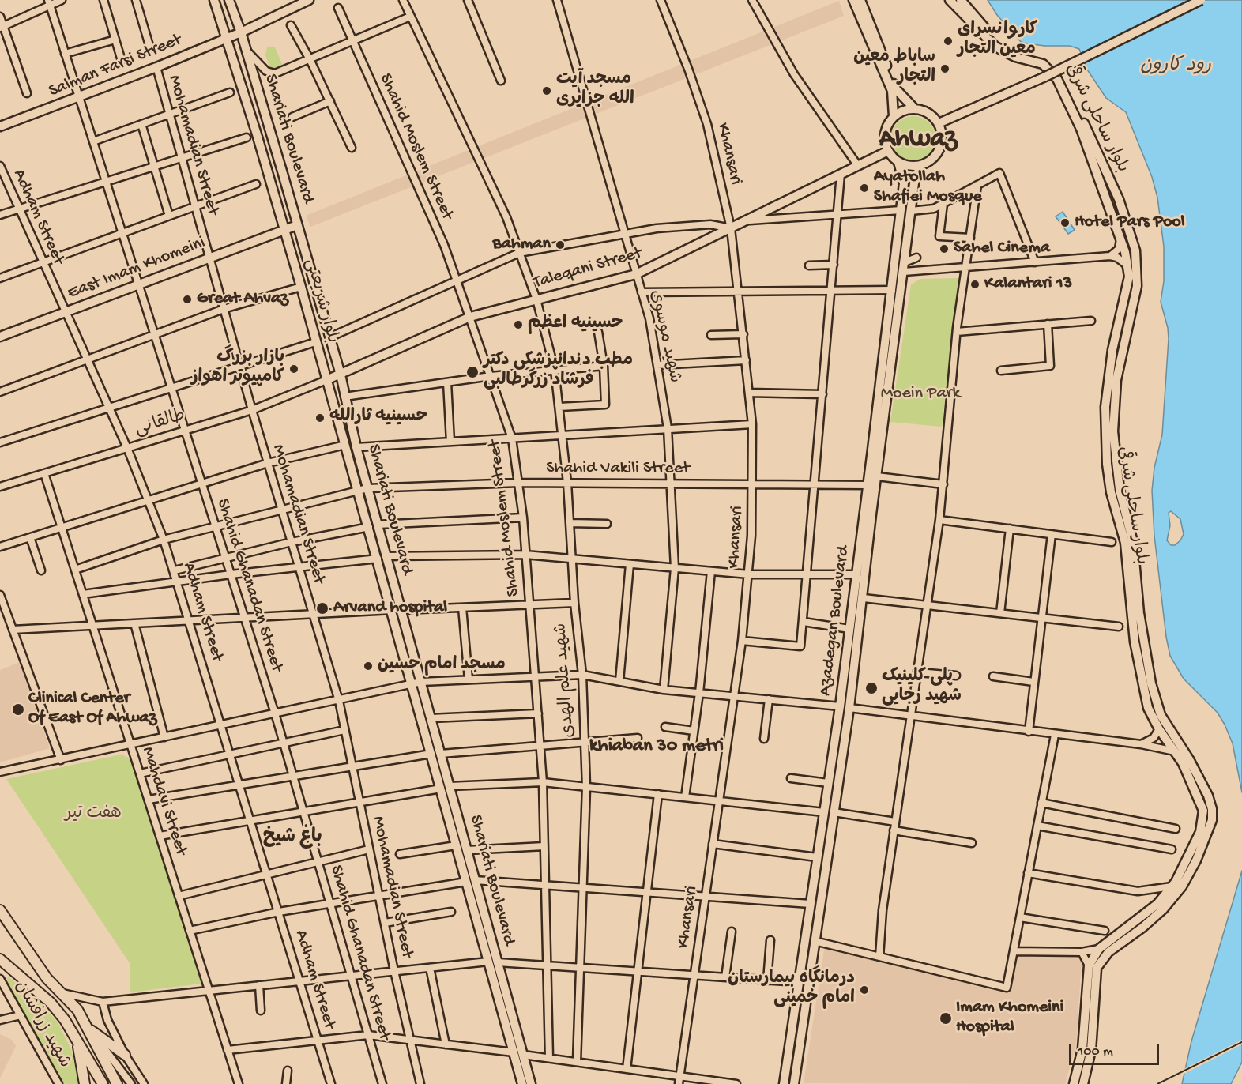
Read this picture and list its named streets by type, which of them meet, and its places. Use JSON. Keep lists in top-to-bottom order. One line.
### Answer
{"streets":{"main road":["Salman Farsi Street","بلوار ساحلی شرقی","Shariati Boulevard","East Imam Khomeini","Taleqani Street","بلوار شریعتی","Azadegan Boulevard"],"street":["Mohamadian Street","Shahid Moslem Street","Khansari","Adham Street","شهید موسوی","طالقانی","Shahid Vakili Street","Shahid Ghanadan Street","شهید علم الهدی","Mahdavi Street","شهید زرافشان"]},"crossings":[["Salman Farsi Street","Shariati Boulevard"],["Salman Farsi Street","Mohamadian Street"],["Salman Farsi Street","Shahid Ghanadan Street"],["Shariati Boulevard","East Imam Khomeini"],["Shariati Boulevard","Taleqani Street"],["Shariati Boulevard","بلوار شریعتی"],["Shariati Boulevard","طالقانی"],["Shariati Boulevard","Shahid Vakili Street"],["Mohamadian Street","East Imam Khomeini"],["Mohamadian Street","طالقانی"],["Mohamadian Street","Shahid Vakili Street"],["Shahid Moslem Street","Taleqani Street"],["Shahid Moslem Street","Shahid Vakili Street"],["Khansari","Taleqani Street"],["Khansari","Shahid Vakili Street"],["Adham Street","East Imam Khomeini"],["Adham Street","طالقانی"],["Adham Street","Shahid Vakili Street"],["East Imam Khomeini","بلوار شریعتی"],["East Imam Khomeini","Shahid Ghanadan Street"],["Taleqani Street","بلوار شریعتی"],["Taleqani Street","شهید موسوی"],["Taleqani Street","طالقانی"],["Taleqani Street","Azadegan Boulevard"],["Taleqani Street","شهید علم الهدی"],["بلوار شریعتی","طالقانی"],["شهید موسوی","Shahid Vakili Street"],["طالقانی","Shahid Ghanadan Street"],["طالقانی","Mahdavi Street"],["Shahid Vakili Street","Shahid Ghanadan Street"],["Shahid Vakili Street","Azadegan Boulevard"],["Shahid Vakili Street","شهید علم الهدی"],["Shahid Vakili Street","Mahdavi Street"]],"districts":["Ahwaz","khiaban 30 metri","باغ شیخ"],"water":["رود کارون"],"parks":["Moein Park","هفت تیر"],"places":["کاروانسرای معین التجار","ساباط معین التجار","مسجد آیت الله جزایری","Ayatollah Shafiei Mosque","Hotel Pars Pool","Bahman","Sahel Cinema","Kalantari 13","Great Ahvaz","حسینیه اعظم","بازار بزرگ کامپیوتر اهواز","مطب دندانپزشکی دکتر فرشاد زرگرطالبی","حسینیه ثارالله","Arvand hospital","مسجد امام حسین","پلی کلینیک شهید رجایی","Clinical Center Of East Of Ahwaz","درمانگاه بیمارستان امام خمینی","Imam Khomeini Hospital"],"scale_bar":"100 m"}
